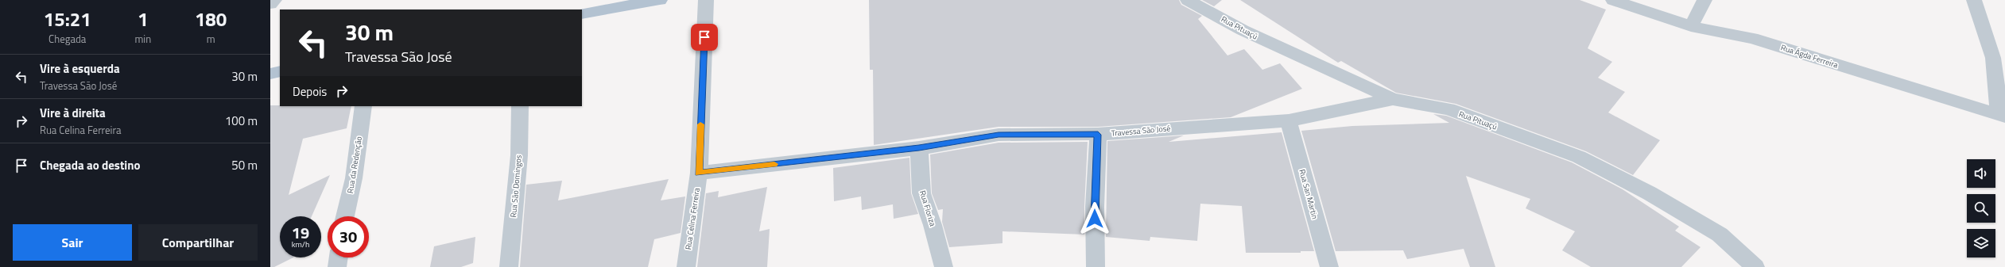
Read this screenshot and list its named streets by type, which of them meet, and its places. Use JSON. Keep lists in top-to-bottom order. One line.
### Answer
{"streets":{"street":["Rua Pituaçú","Rua Ágda Ferreira","Travessa São José","Rua da Redenção","Rua São Domingos","Rua San Martin","Rua Floriza","Rua Celina Ferreira"]},"crossings":[["Rua Pituaçú","Travessa São José"],["Travessa São José","Rua San Martin"],["Travessa São José","Rua Floriza"],["Travessa São José","Rua Celina Ferreira"]],"page":{"eta":["15:21","Chegada","1","min","180","m"],"turn":["30 m","Travessa São José"],"list":[{"name":"Vire à esquerda","note":"Travessa São José","value":"30 m"},{"name":"Vire à direita","note":"Rua Celina Ferreira","value":"100 m"},{"name":"Chegada ao destino","value":"50 m"}],"then":"Depois","speed":"19 km/h","limit":"30","buttons":["Sair","Compartilhar"]}}
